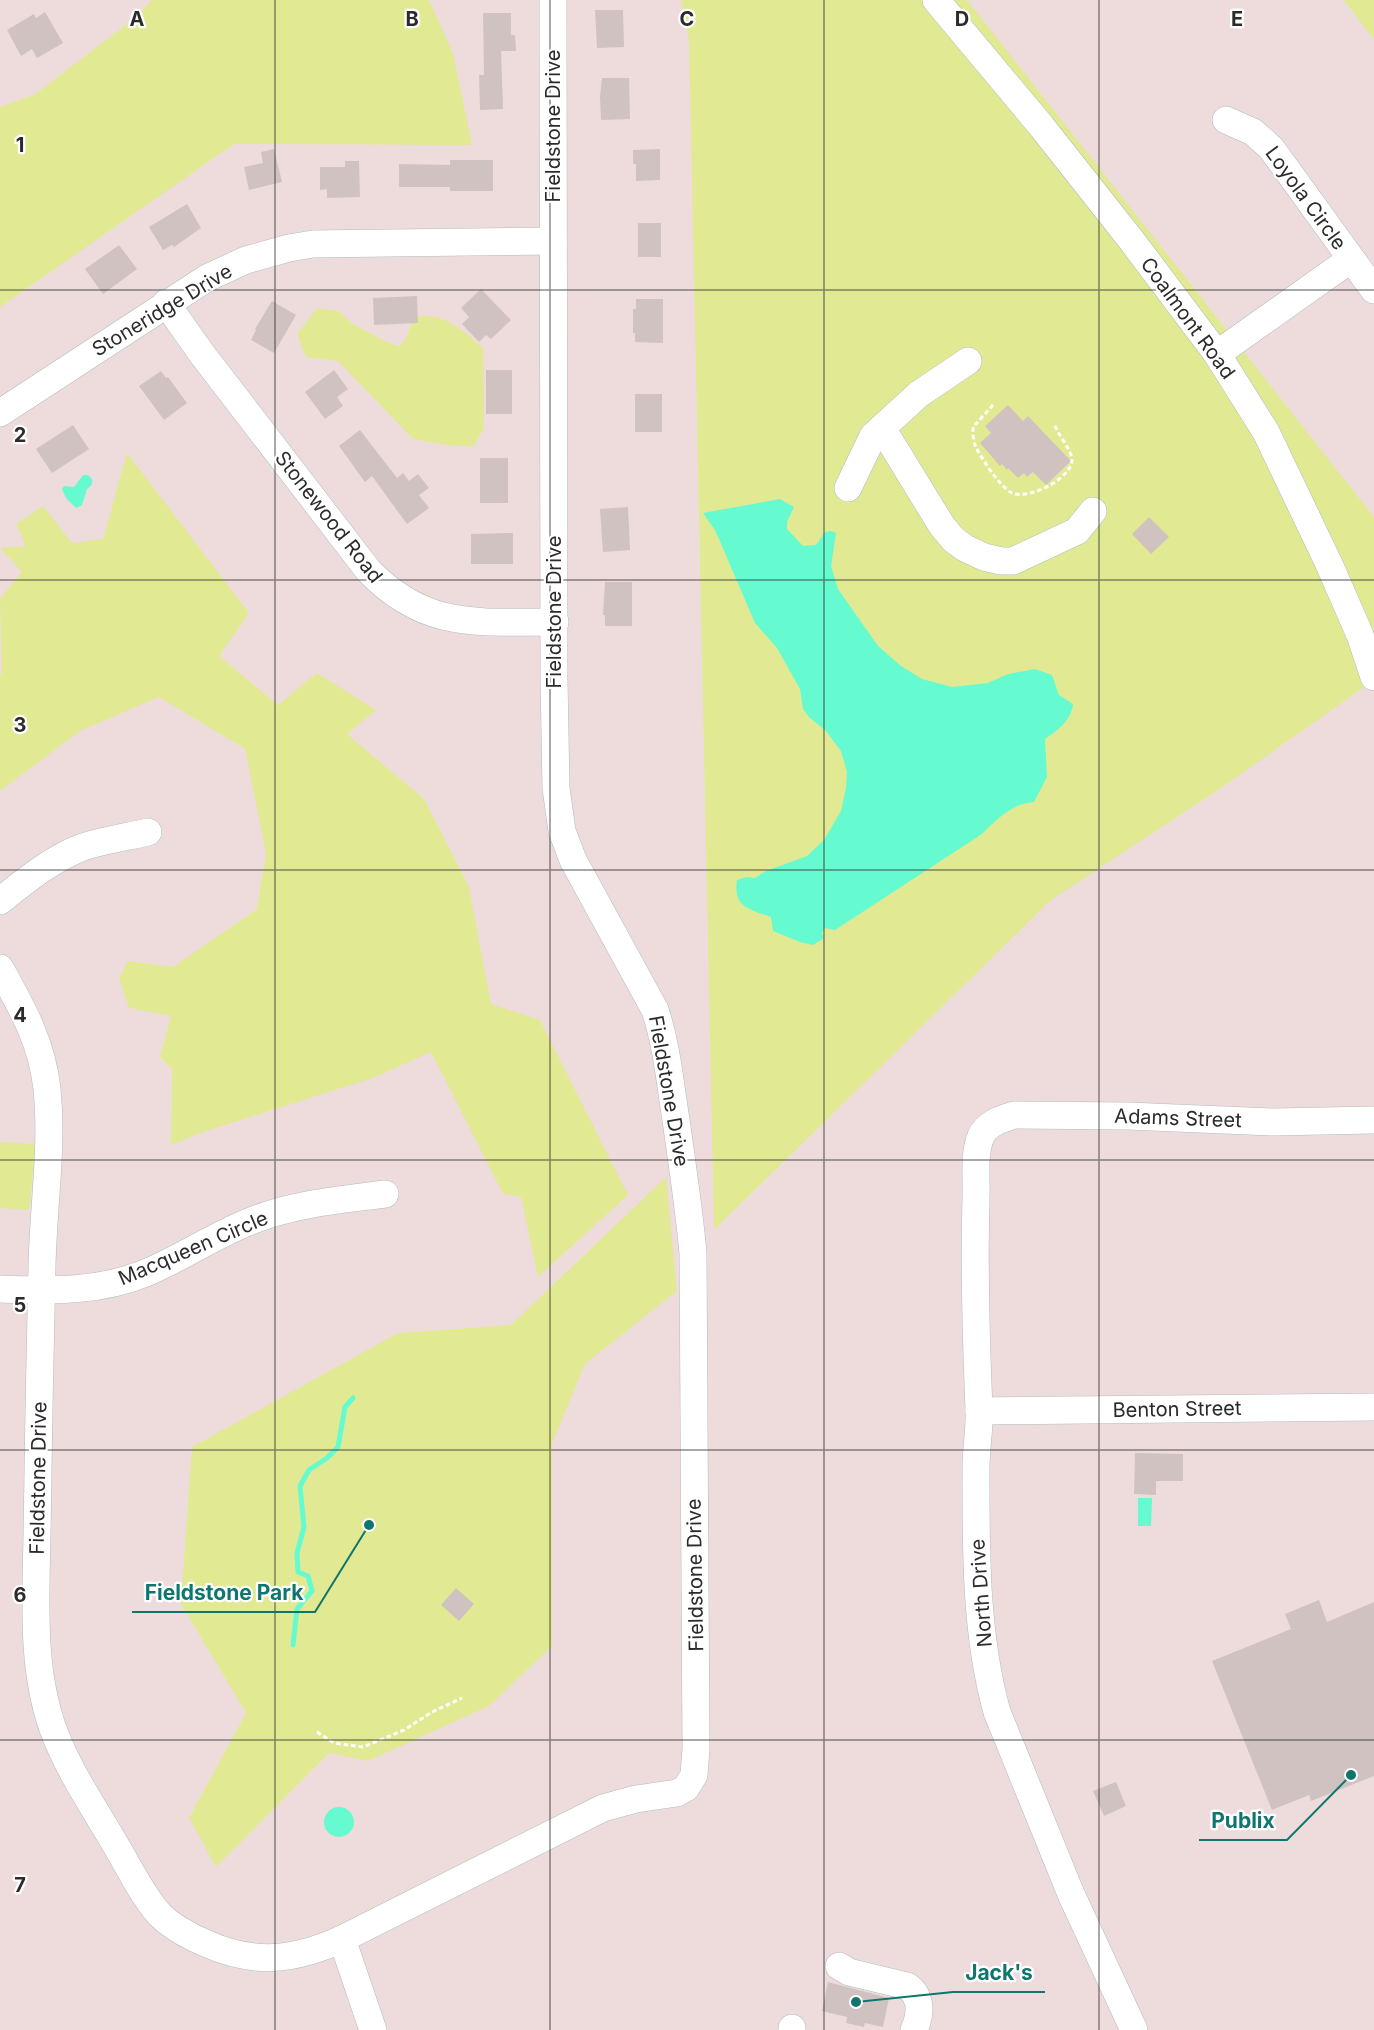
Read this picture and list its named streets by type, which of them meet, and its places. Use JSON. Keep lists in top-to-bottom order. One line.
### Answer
{"streets":{"street":["Fieldstone Drive","Loyola Circle","Stoneridge Drive","Coalmont Road","Stonewood Road","Adams Street","Macqueen Circle","Benton Street","North Drive"]},"crossings":[["Fieldstone Drive","Stoneridge Drive"],["Fieldstone Drive","Stonewood Road"],["Fieldstone Drive","Macqueen Circle"],["Stoneridge Drive","Stonewood Road"],["Adams Street","North Drive"],["Benton Street","North Drive"]],"places":["Fieldstone Park","Publix","Jack's"],"grid":{"columns":["A","B","C","D","E"],"rows":["1","2","3","4","5","6","7"]}}
